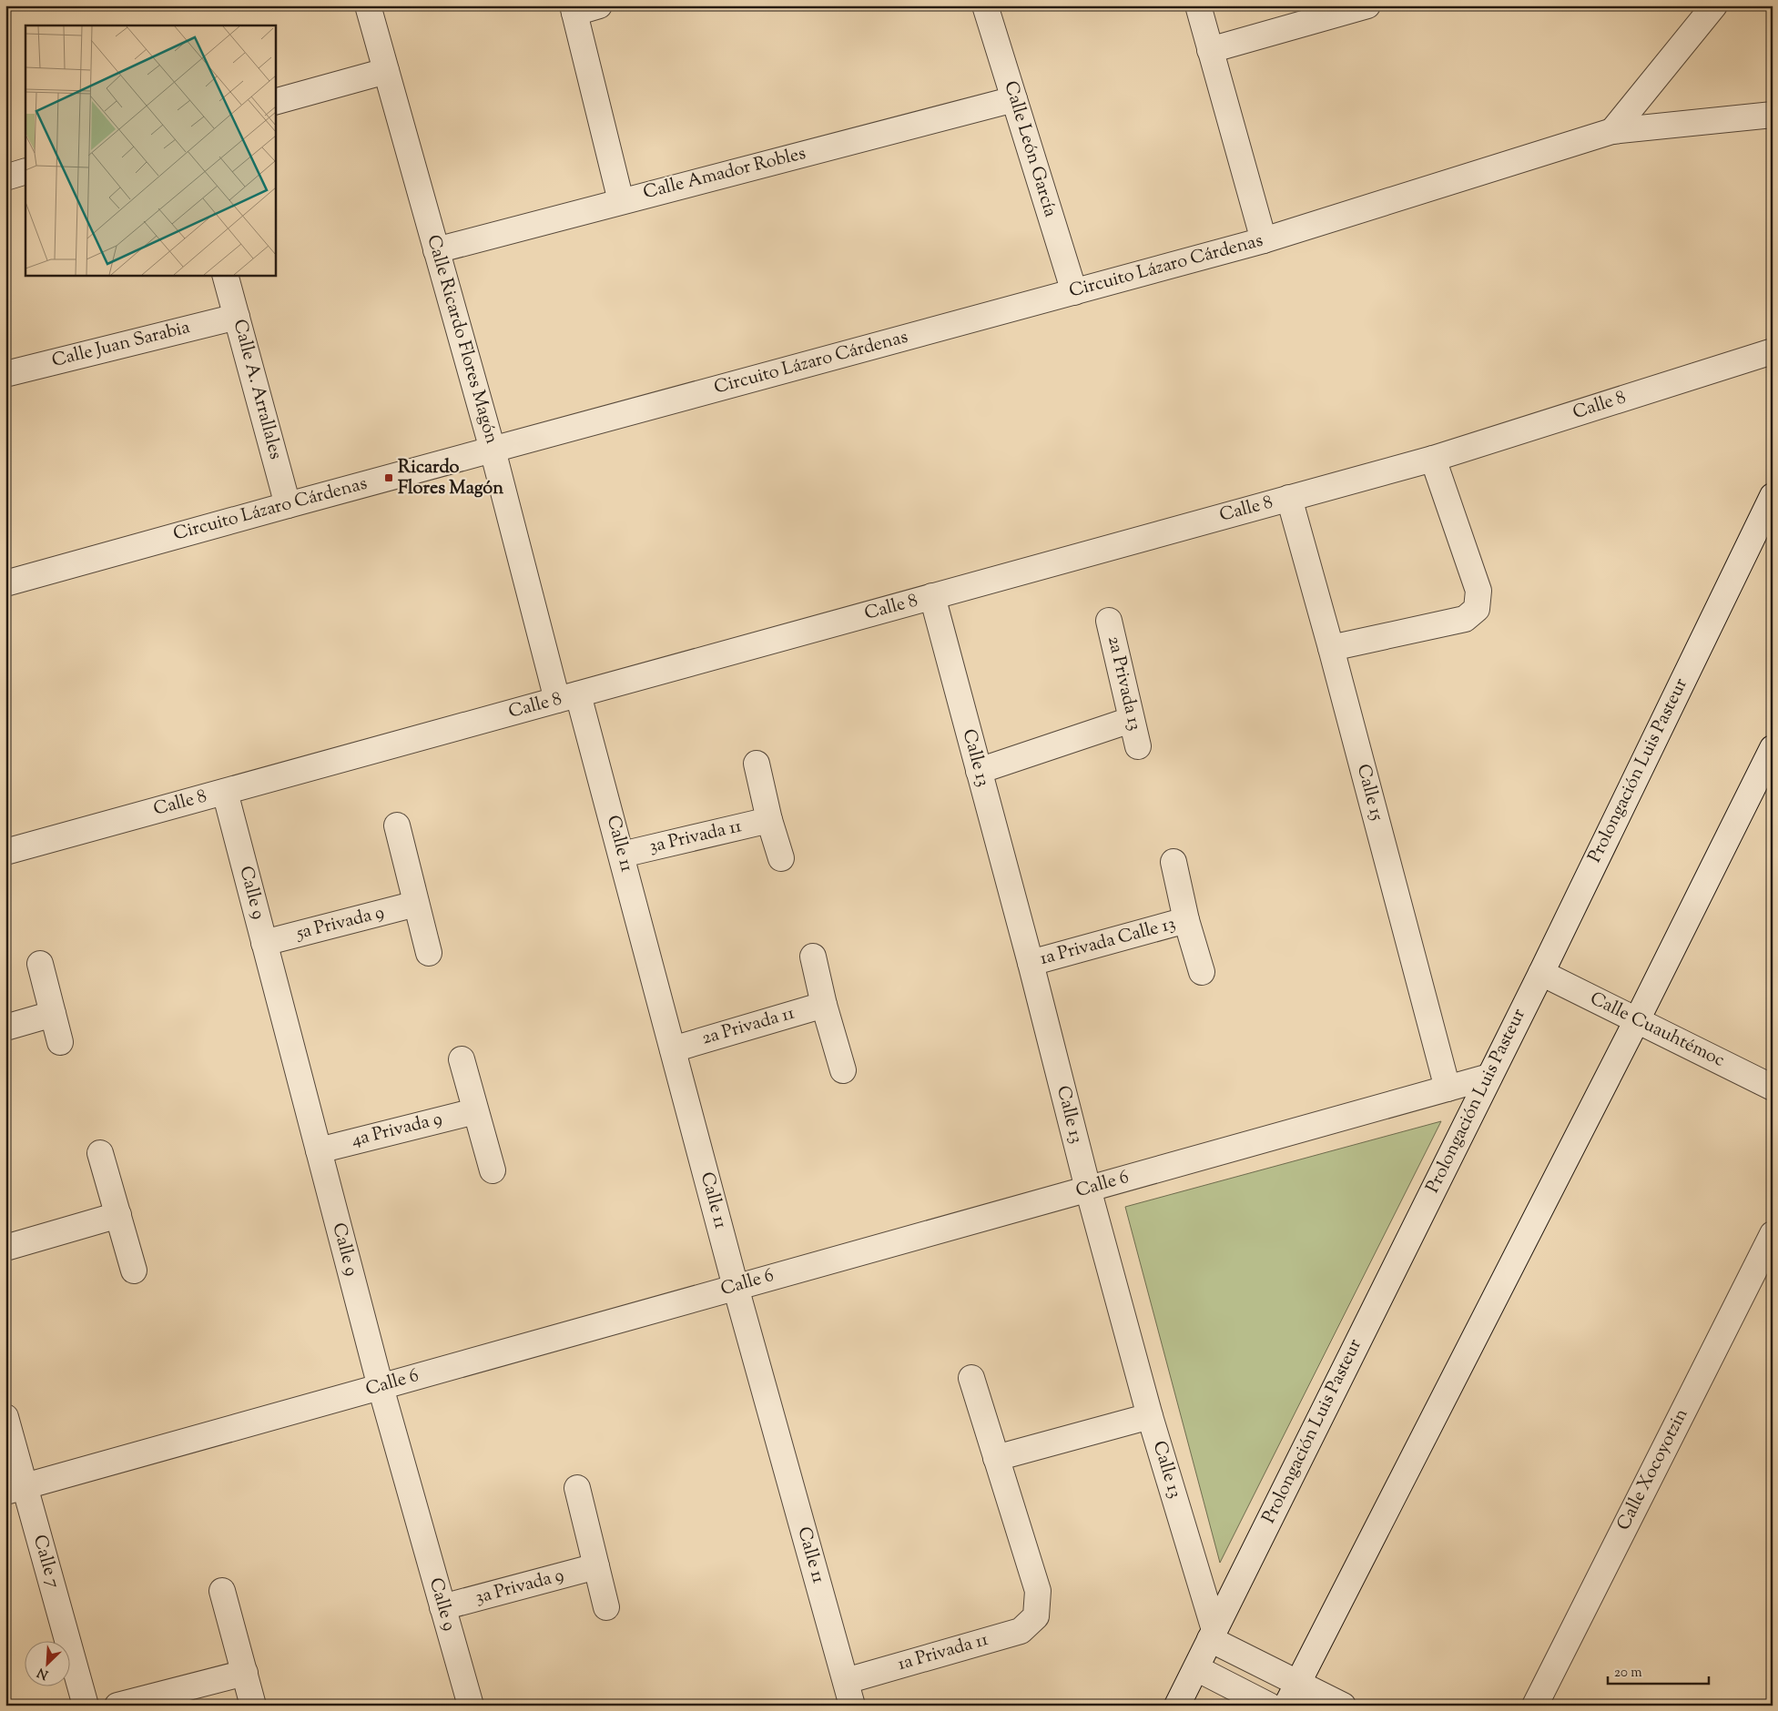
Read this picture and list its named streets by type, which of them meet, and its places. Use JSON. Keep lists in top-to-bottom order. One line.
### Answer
{"streets":{"street":["Calle León García","Calle Amador Robles","Circuito Lázaro Cárdenas","Calle Ricardo Flores Magón","Calle Juan Sarabia","Calle A. Arrallales","Calle 8","2a Privada 13","Calle 13","Prolongación Luis Pasteur","Calle 15","3a Privada 11","Calle 11","Calle 9","5a Privada 9","1a Privada Calle 13","2a Privada 11","Calle Cuauhtémoc","4a Privada 9","Calle 6","Calle Xocoyotzin","Calle 7","3a Privada 9","1a Privada 11"]},"crossings":[["Calle León García","Calle Amador Robles"],["Calle León García","Circuito Lázaro Cárdenas"],["Calle Amador Robles","Calle Ricardo Flores Magón"],["Circuito Lázaro Cárdenas","Calle Ricardo Flores Magón"],["Circuito Lázaro Cárdenas","Calle A. Arrallales"],["Calle Ricardo Flores Magón","Calle 8"],["Calle Ricardo Flores Magón","Calle 11"],["Calle Juan Sarabia","Calle A. Arrallales"],["Calle 8","Calle 13"],["Calle 8","Calle 15"],["Calle 8","Calle 11"],["Calle 8","Calle 9"],["Calle 13","Prolongación Luis Pasteur"],["Calle 13","1a Privada Calle 13"],["Calle 13","Calle 6"],["Prolongación Luis Pasteur","Calle Cuauhtémoc"],["Prolongación Luis Pasteur","Calle 6"],["Calle 15","Calle 6"],["3a Privada 11","Calle 11"],["Calle 11","2a Privada 11"],["Calle 11","Calle 6"],["Calle 11","1a Privada 11"],["Calle 9","5a Privada 9"],["Calle 9","4a Privada 9"],["Calle 9","Calle 6"],["Calle 9","3a Privada 9"],["Calle 6","Calle 7"]],"places":{"transit":["Ricardo Flores Magón"]},"scale_bar":"20 m","north":"bottom left"}
